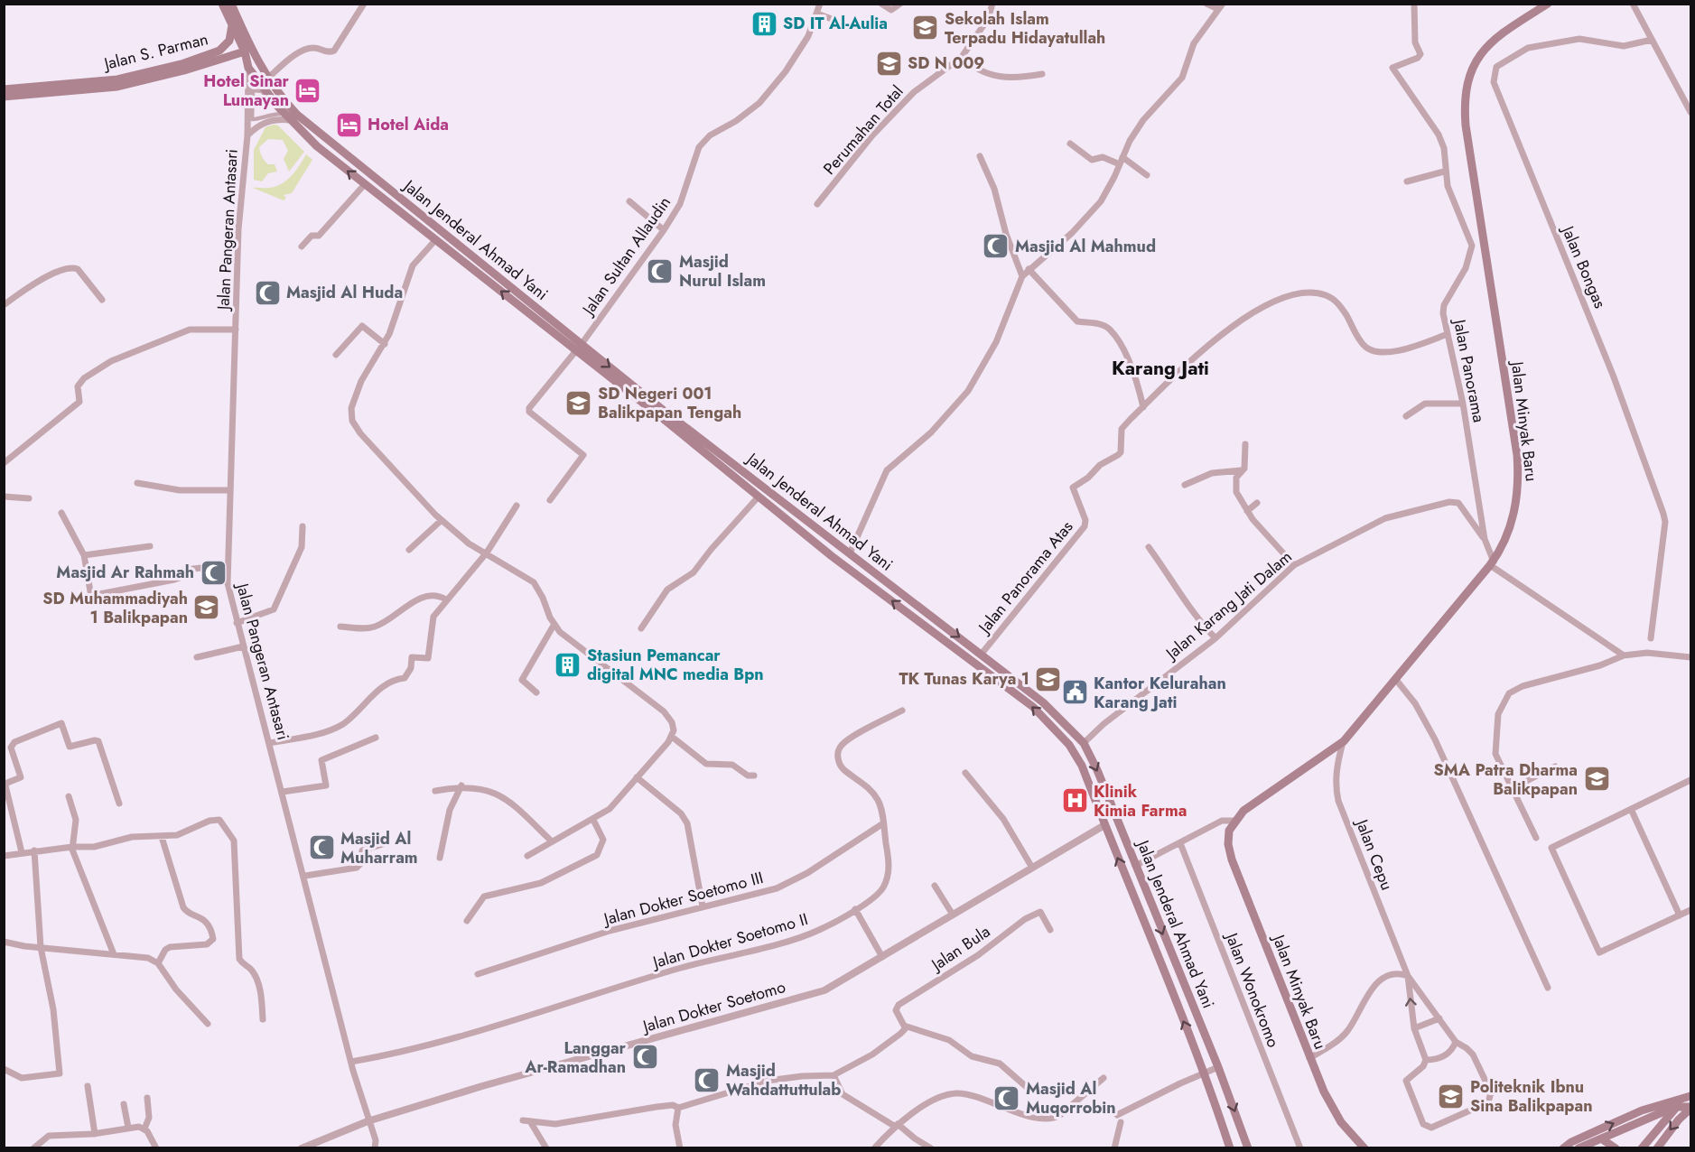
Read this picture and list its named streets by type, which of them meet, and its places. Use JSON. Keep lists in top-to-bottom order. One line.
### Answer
{"streets":{"main road":["Jalan S. Parman","Jalan Jenderal Ahmad Yani","Jalan Minyak Baru"],"street":["Perumahan Total","Jalan Pangeran Antasari","Jalan Sultan Allaudin","Jalan Bongas","Jalan Panorama","Jalan Panorama Atas","Jalan Karang Jati Dalam","Jalan Cepu","Jalan Dokter Soetomo III","Jalan Dokter Soetomo II","Jalan Bula","Jalan Wonokromo","Jalan Dokter Soetomo"]},"crossings":[["Jalan S. Parman","Jalan Jenderal Ahmad Yani"],["Jalan Pangeran Antasari","Jalan Jenderal Ahmad Yani"],["Jalan Pangeran Antasari","Jalan Dokter Soetomo II"],["Jalan Pangeran Antasari","Jalan Dokter Soetomo"],["Jalan Jenderal Ahmad Yani","Jalan Sultan Allaudin"],["Jalan Jenderal Ahmad Yani","Jalan Panorama Atas"],["Jalan Jenderal Ahmad Yani","Jalan Karang Jati Dalam"],["Jalan Jenderal Ahmad Yani","Jalan Dokter Soetomo"],["Jalan Panorama","Jalan Minyak Baru"],["Jalan Panorama","Jalan Panorama Atas"],["Jalan Panorama","Jalan Karang Jati Dalam"],["Jalan Minyak Baru","Jalan Cepu"],["Jalan Dokter Soetomo III","Jalan Dokter Soetomo II"]],"districts":["Karang Jati"],"places":{"building":["SD IT Al-Aulia","Stasiun Pemancar digital MNC media Bpn"],"school or university":["Sekolah Islam Terpadu Hidayatullah","SD N 009","SD Negeri 001 Balikpapan Tengah","SD Muhammadiyah 1 Balikpapan","TK Tunas Karya 1","SMA Patra Dharma Balikpapan","Politeknik Ibnu Sina Balikpapan"],"hotel":["Hotel Sinar Lumayan","Hotel Aida"],"mosque":["Masjid Al Mahmud","Masjid Nurul Islam","Masjid Al Huda","Masjid Ar Rahmah","Masjid Al Muharram","Langgar Ar-Ramadhan","Masjid Wahdattuttulab","Masjid Al Muqorrobin"],"public building":["Kantor Kelurahan Karang Jati"],"hospital":["Klinik Kimia Farma"]}}
